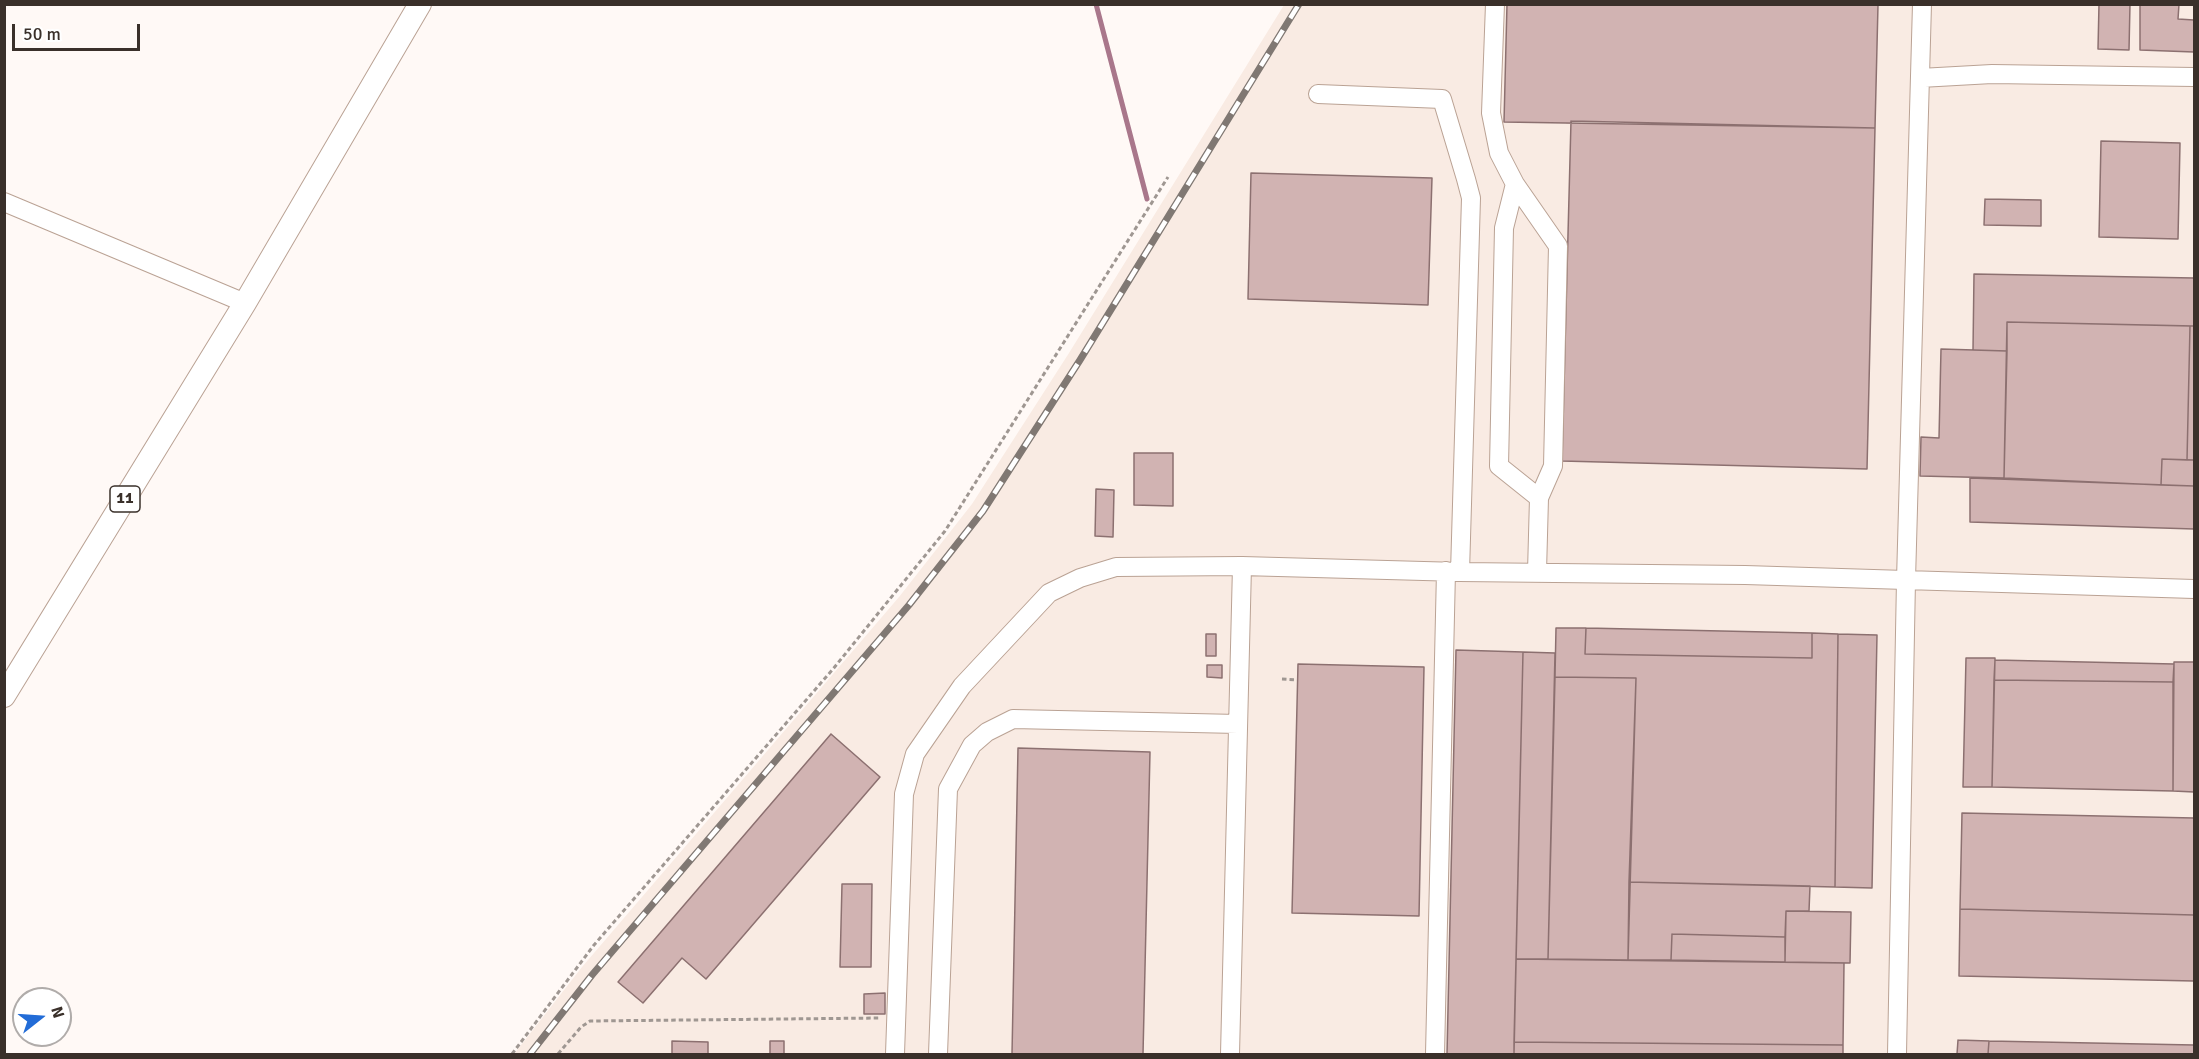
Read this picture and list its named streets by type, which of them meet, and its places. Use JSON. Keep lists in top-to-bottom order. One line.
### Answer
{"streets":{"main road":["11"]},"scale_bar":"50 m","north":"right"}
